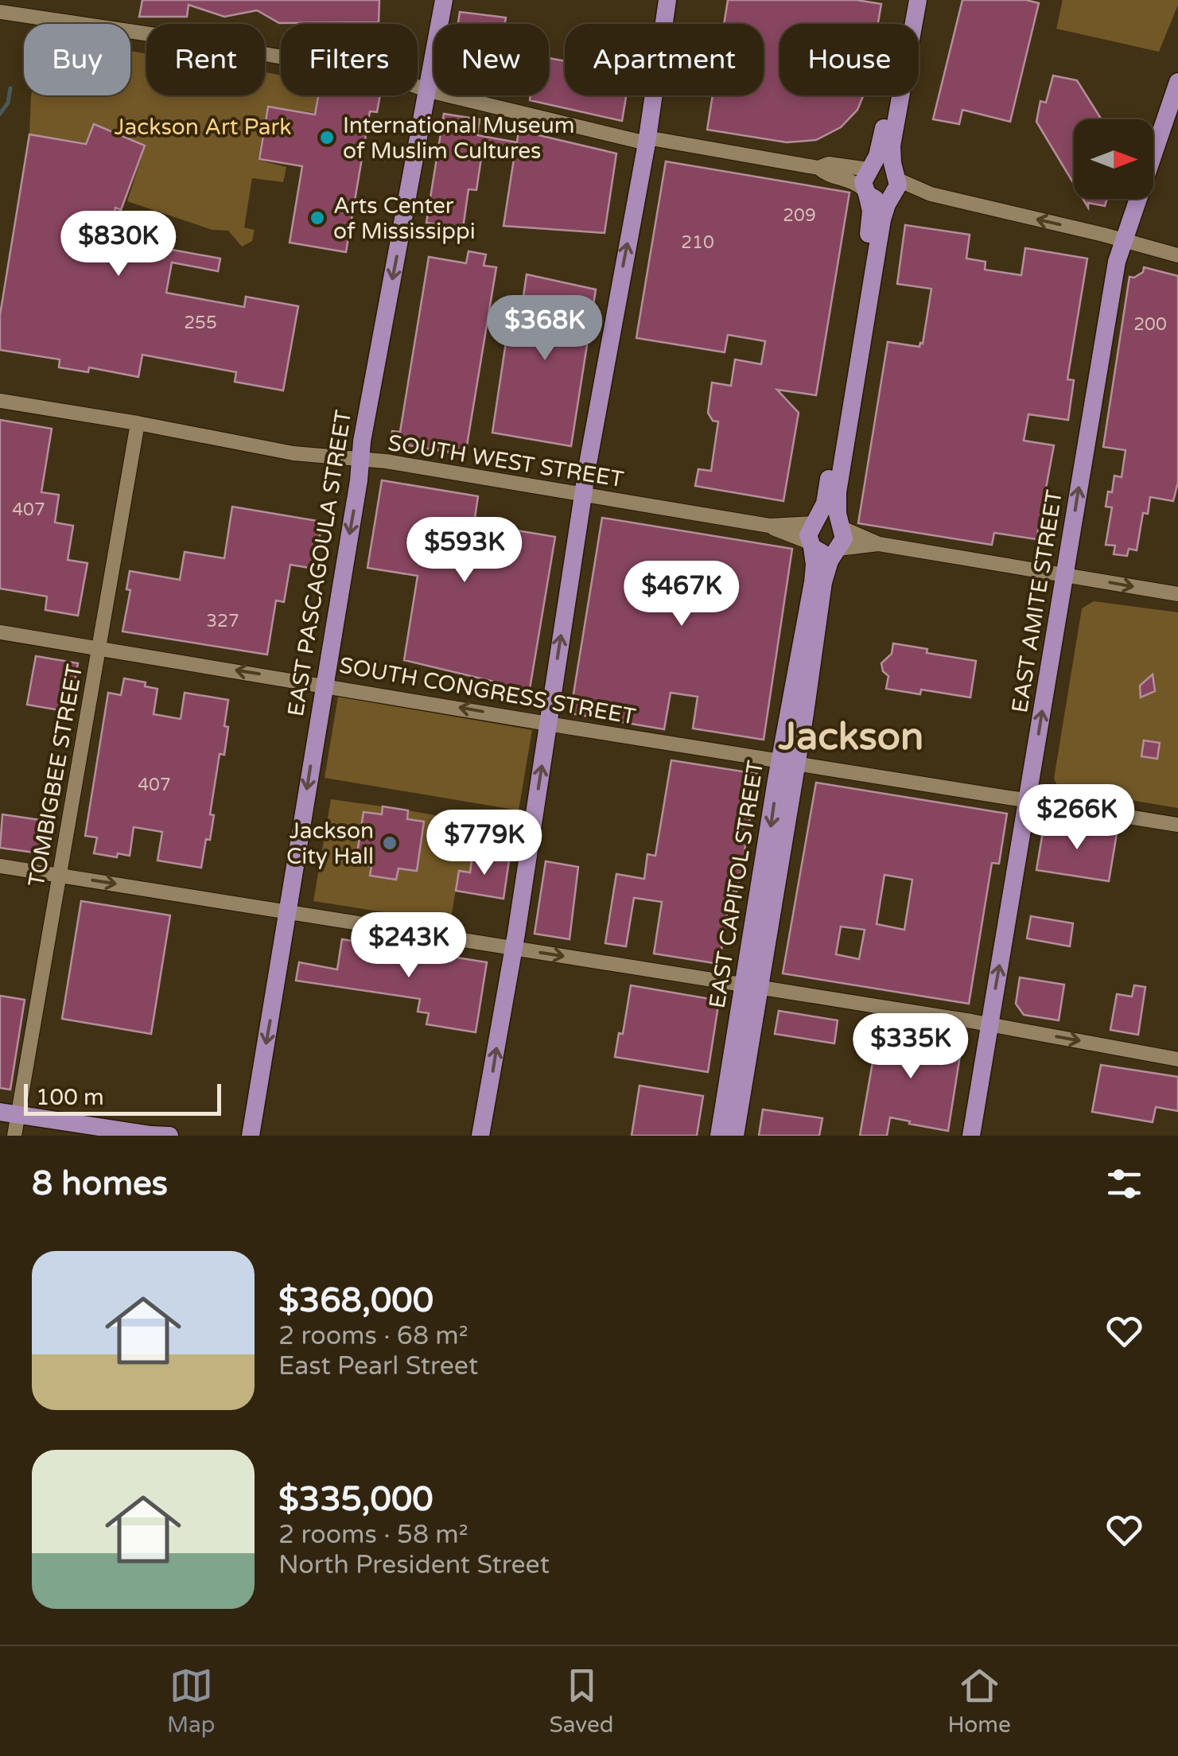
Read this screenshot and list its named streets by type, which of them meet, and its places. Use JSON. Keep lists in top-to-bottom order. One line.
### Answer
{"streets":{"main road":["EAST PASCAGOULA STREET","EAST AMITE STREET","EAST CAPITOL STREET"],"street":["SOUTH WEST STREET","SOUTH CONGRESS STREET","TOMBIGBEE STREET"]},"crossings":[["SOUTH WEST STREET","EAST PASCAGOULA STREET"],["SOUTH WEST STREET","TOMBIGBEE STREET"],["SOUTH WEST STREET","EAST CAPITOL STREET"],["EAST PASCAGOULA STREET","SOUTH CONGRESS STREET"],["EAST AMITE STREET","SOUTH CONGRESS STREET"],["SOUTH CONGRESS STREET","TOMBIGBEE STREET"],["SOUTH CONGRESS STREET","EAST CAPITOL STREET"]],"one_way":["EAST PASCAGOULA STREET","EAST AMITE STREET","SOUTH CONGRESS STREET"],"districts":["Jackson"],"parks":["Jackson Art Park"],"places":["International Museum of Muslim Cultures","Arts Center of Mississippi","Jackson City Hall"],"house_numbers":["209","210","255","200","407","327","407"],"scale_bar":"100 m","north":"right","page":{"chip":["Buy","Rent","Filters","New","Apartment","House"],"price":["$830K","$368K","$593K","$467K","$266K","$779K","$243K","$335K"],"scale":"100 m","heading":"8 homes","list":[{"name":"$368,000","note":"2 rooms · 68 m² · East Pearl Street"},{"name":"$335,000","note":"2 rooms · 58 m² · North President Street"}],"tabs":["Map","Saved","Home"]}}
